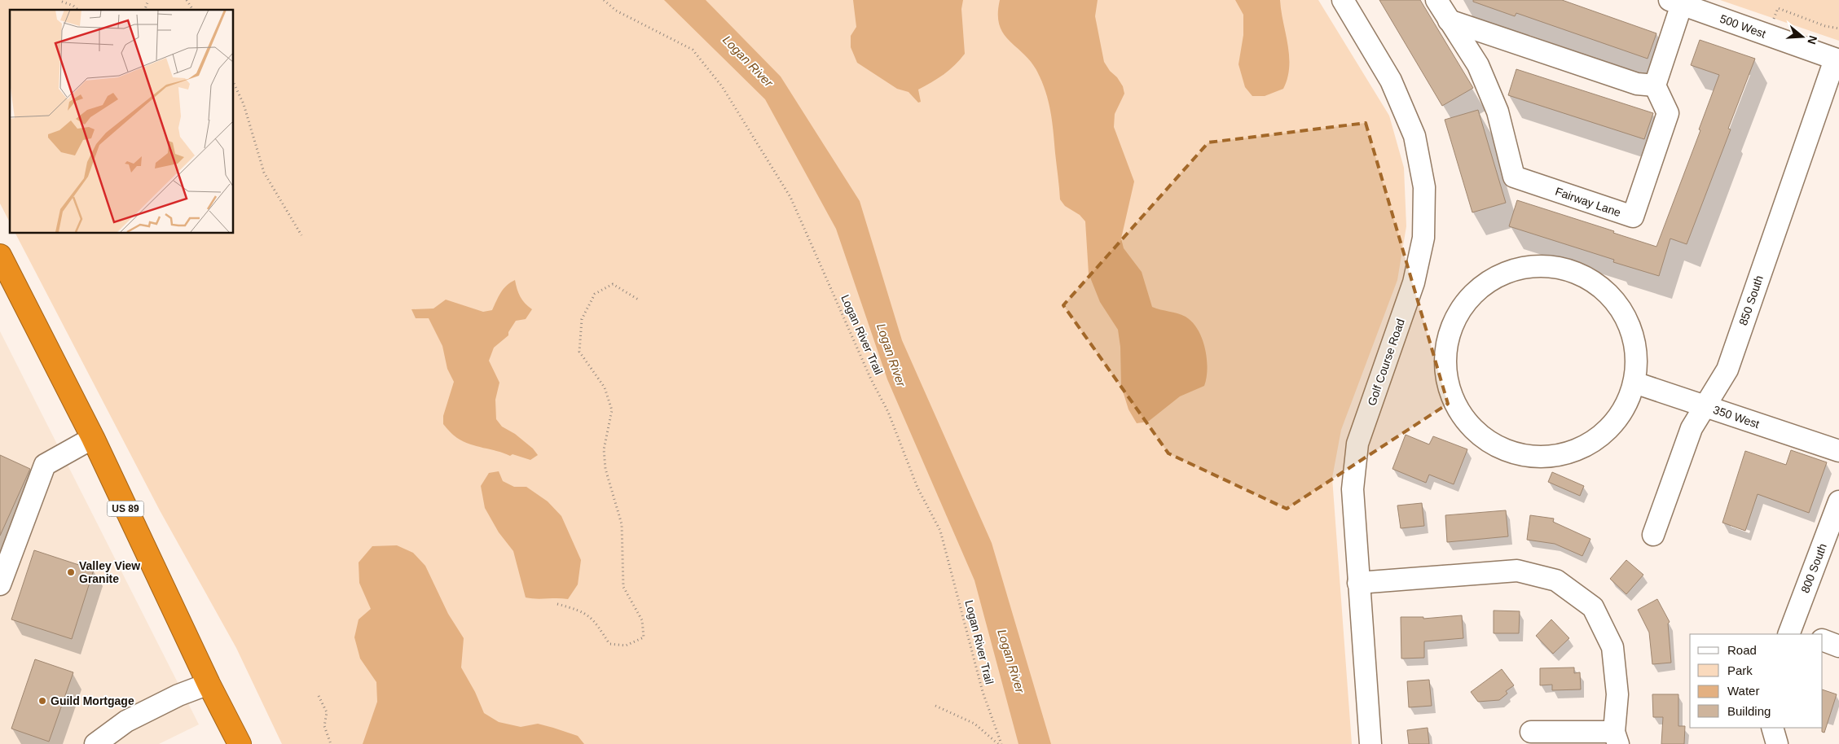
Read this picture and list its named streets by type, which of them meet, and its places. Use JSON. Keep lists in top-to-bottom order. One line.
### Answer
{"streets":{"highway":["US 89"],"street":["500 West","Fairway Lane","850 South","Golf Course Road","350 West","800 South"],"path":["Logan River Trail"]},"crossings":[["500 West","850 South"],["850 South","350 West"]],"water":["Logan River"],"places":["Valley View Granite","Guild Mortgage"],"legend":["Road","Park","Water","Building"],"north":"right"}
